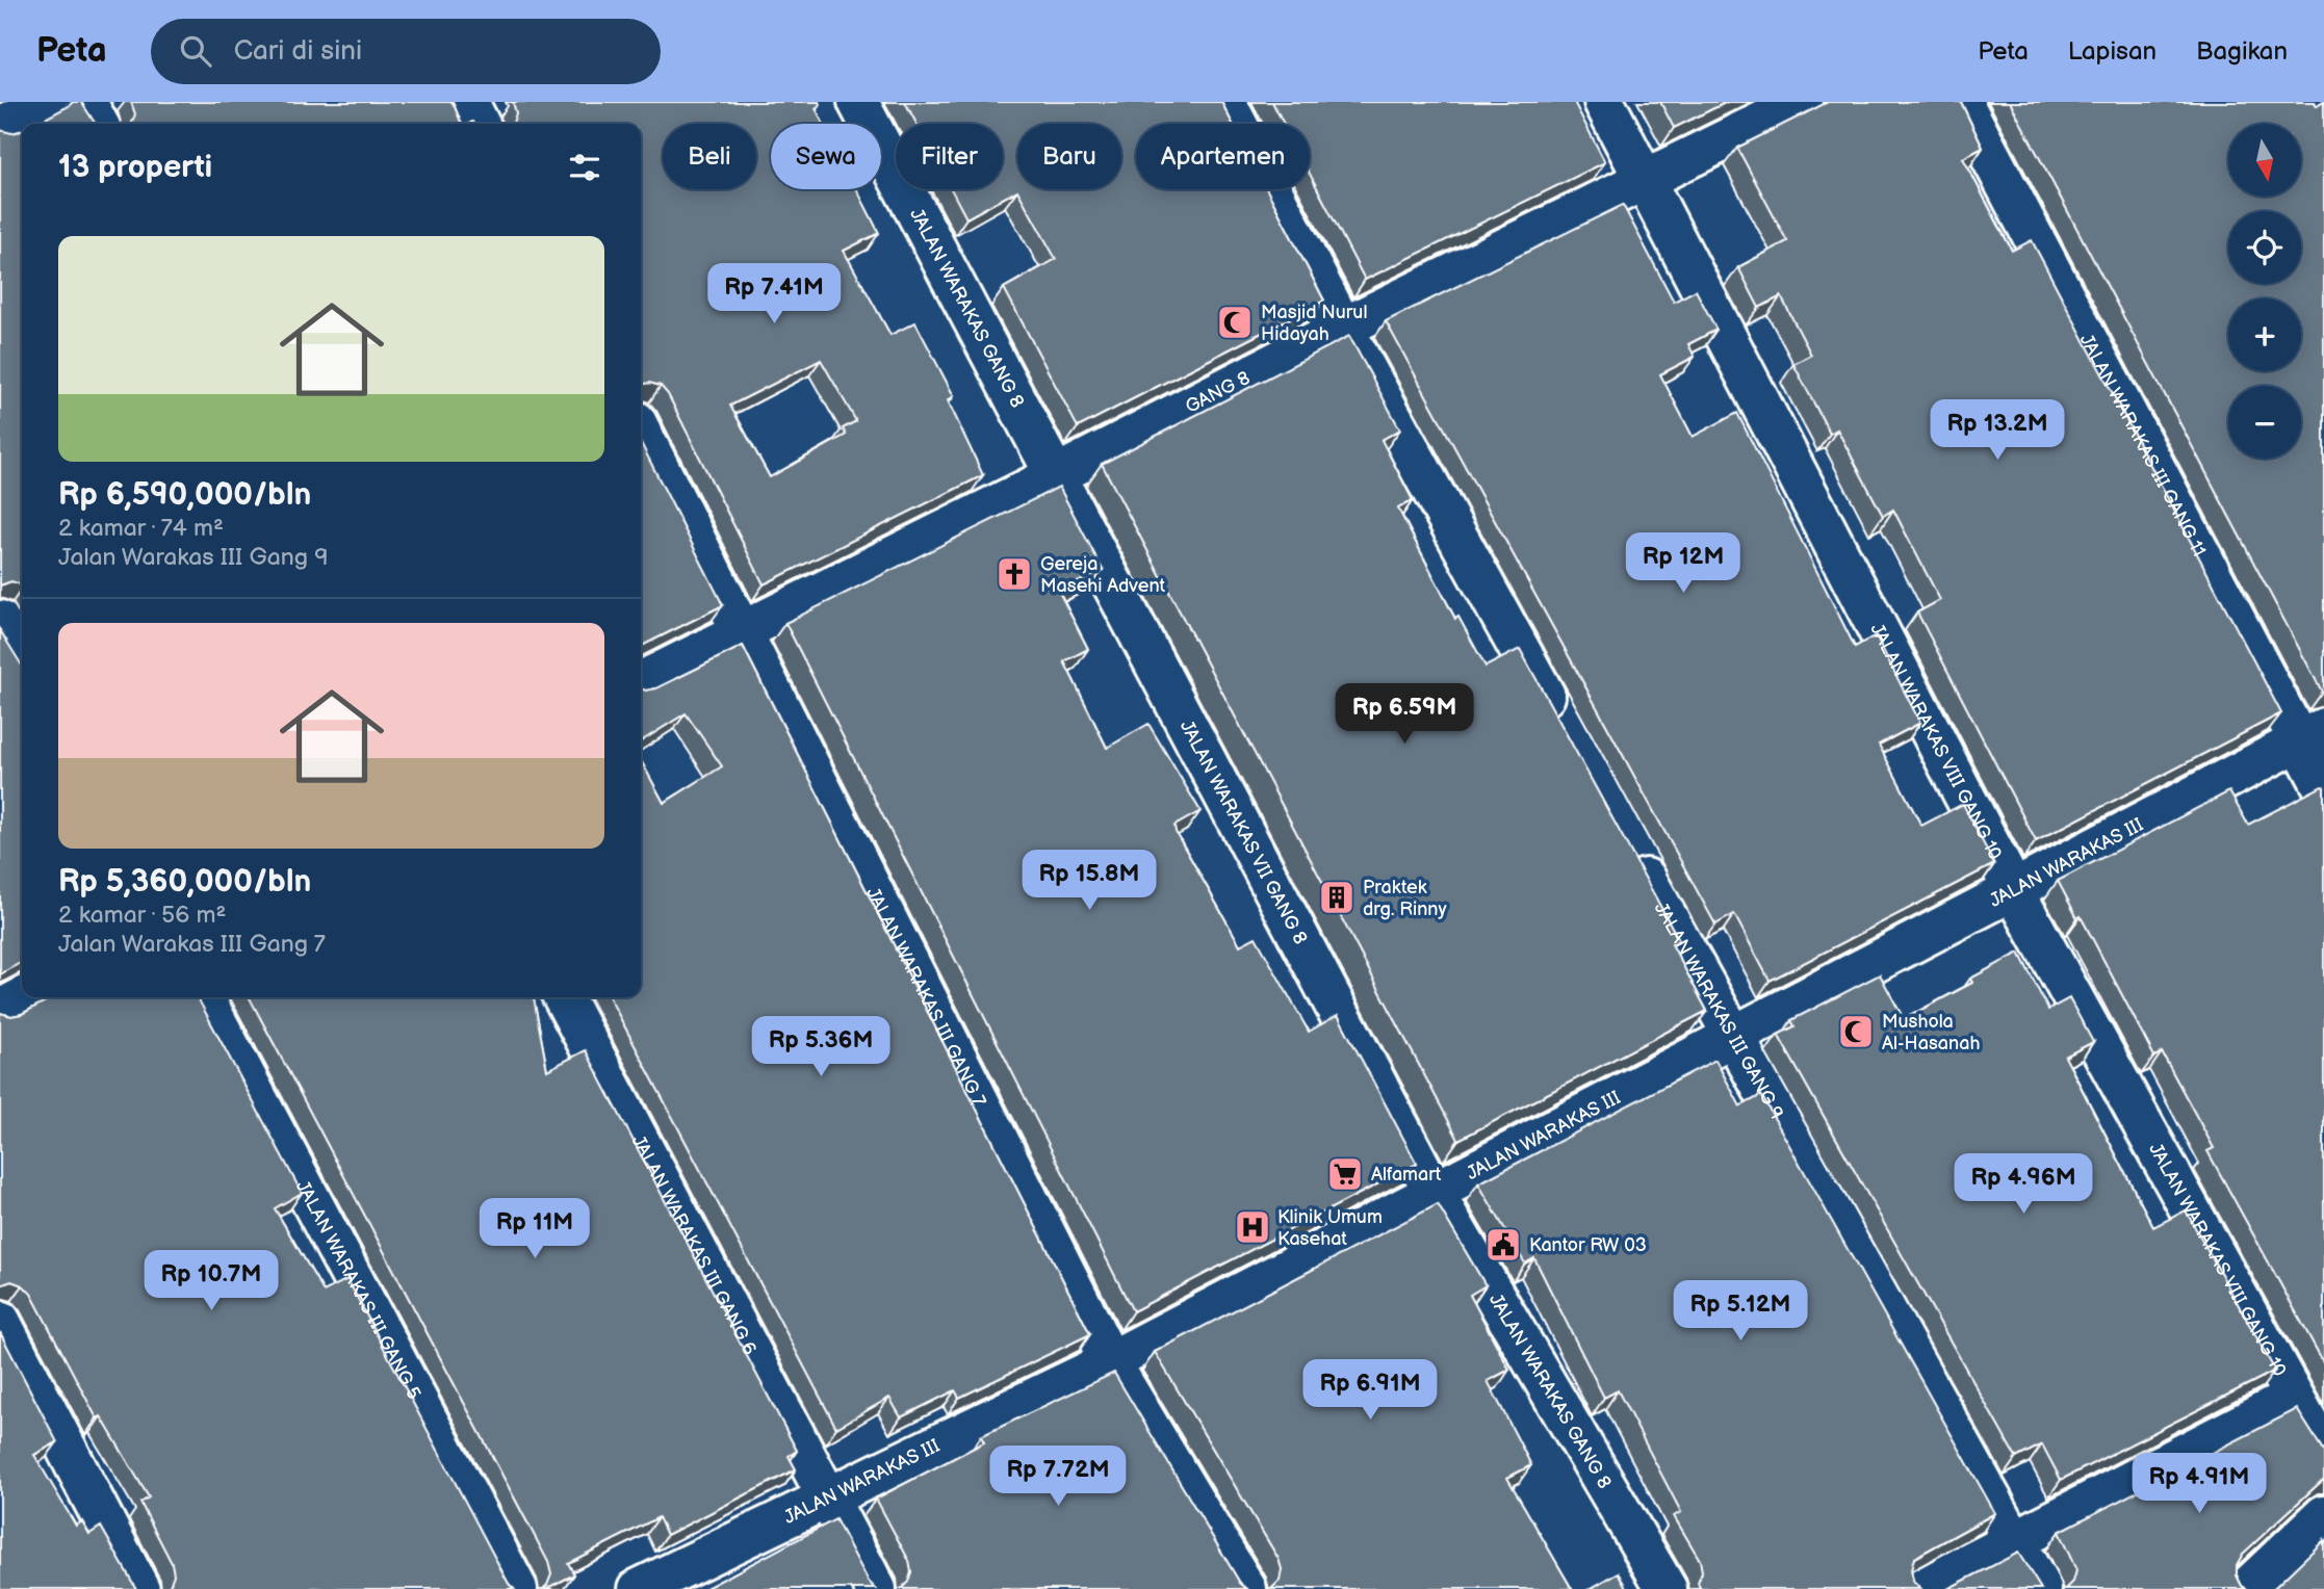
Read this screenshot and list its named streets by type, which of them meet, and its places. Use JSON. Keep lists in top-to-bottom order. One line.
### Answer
{"streets":{"street":["JALAN WARAKAS GANG 8","GANG 8","JALAN WARAKAS III GANG 11","JALAN WARAKAS VIII GANG 10","JALAN WARAKAS VII GANG 8","JALAN WARAKAS III","JALAN WARAKAS III GANG 7","JALAN WARAKAS III GANG 9","JALAN WARAKAS III GANG 6","JALAN WARAKAS III GANG 5"]},"crossings":[["JALAN WARAKAS GANG 8","GANG 8"],["JALAN WARAKAS GANG 8","JALAN WARAKAS VII GANG 8"],["JALAN WARAKAS GANG 8","JALAN WARAKAS III"],["GANG 8","JALAN WARAKAS VIII GANG 10"],["GANG 8","JALAN WARAKAS VII GANG 8"],["GANG 8","JALAN WARAKAS III GANG 7"],["JALAN WARAKAS III GANG 11","JALAN WARAKAS III"],["JALAN WARAKAS VIII GANG 10","JALAN WARAKAS III"],["JALAN WARAKAS VII GANG 8","JALAN WARAKAS III"],["JALAN WARAKAS III","JALAN WARAKAS III GANG 7"],["JALAN WARAKAS III","JALAN WARAKAS III GANG 9"],["JALAN WARAKAS III","JALAN WARAKAS III GANG 6"]],"places":{"mosque":["Masjid Nurul Hidayah","Mushola Al-Hasanah"],"church":["Gereja Masehi Advent"],"building":["Praktek drg. Rinny"],"supermarket":["Alfamart"],"hospital":["Klinik Umum Kasehat"],"public building":["Kantor RW 03"]},"north":"bottom","page":{"header":"Peta","search":"Cari di sini","nav":["Peta","Lapisan","Bagikan"],"map_buttons":["+","−"],"chip":["Beli","Sewa","Filter","Baru","Apartemen"],"heading":"13 properti","list":[{"name":"Rp 6,590,000/bln","note":"2 kamar · 74 m² · Jalan Warakas III Gang 9"},{"name":"Rp 5,360,000/bln","note":"2 kamar · 56 m² · Jalan Warakas III Gang 7"}],"price":["Rp 7.41M","Rp 13.2M","Rp 12M","Rp 6.59M","Rp 15.8M","Rp 5.36M","Rp 4.96M","Rp 11M","Rp 10.7M","Rp 5.12M","Rp 6.91M","Rp 7.72M","Rp 4.91M"]}}
